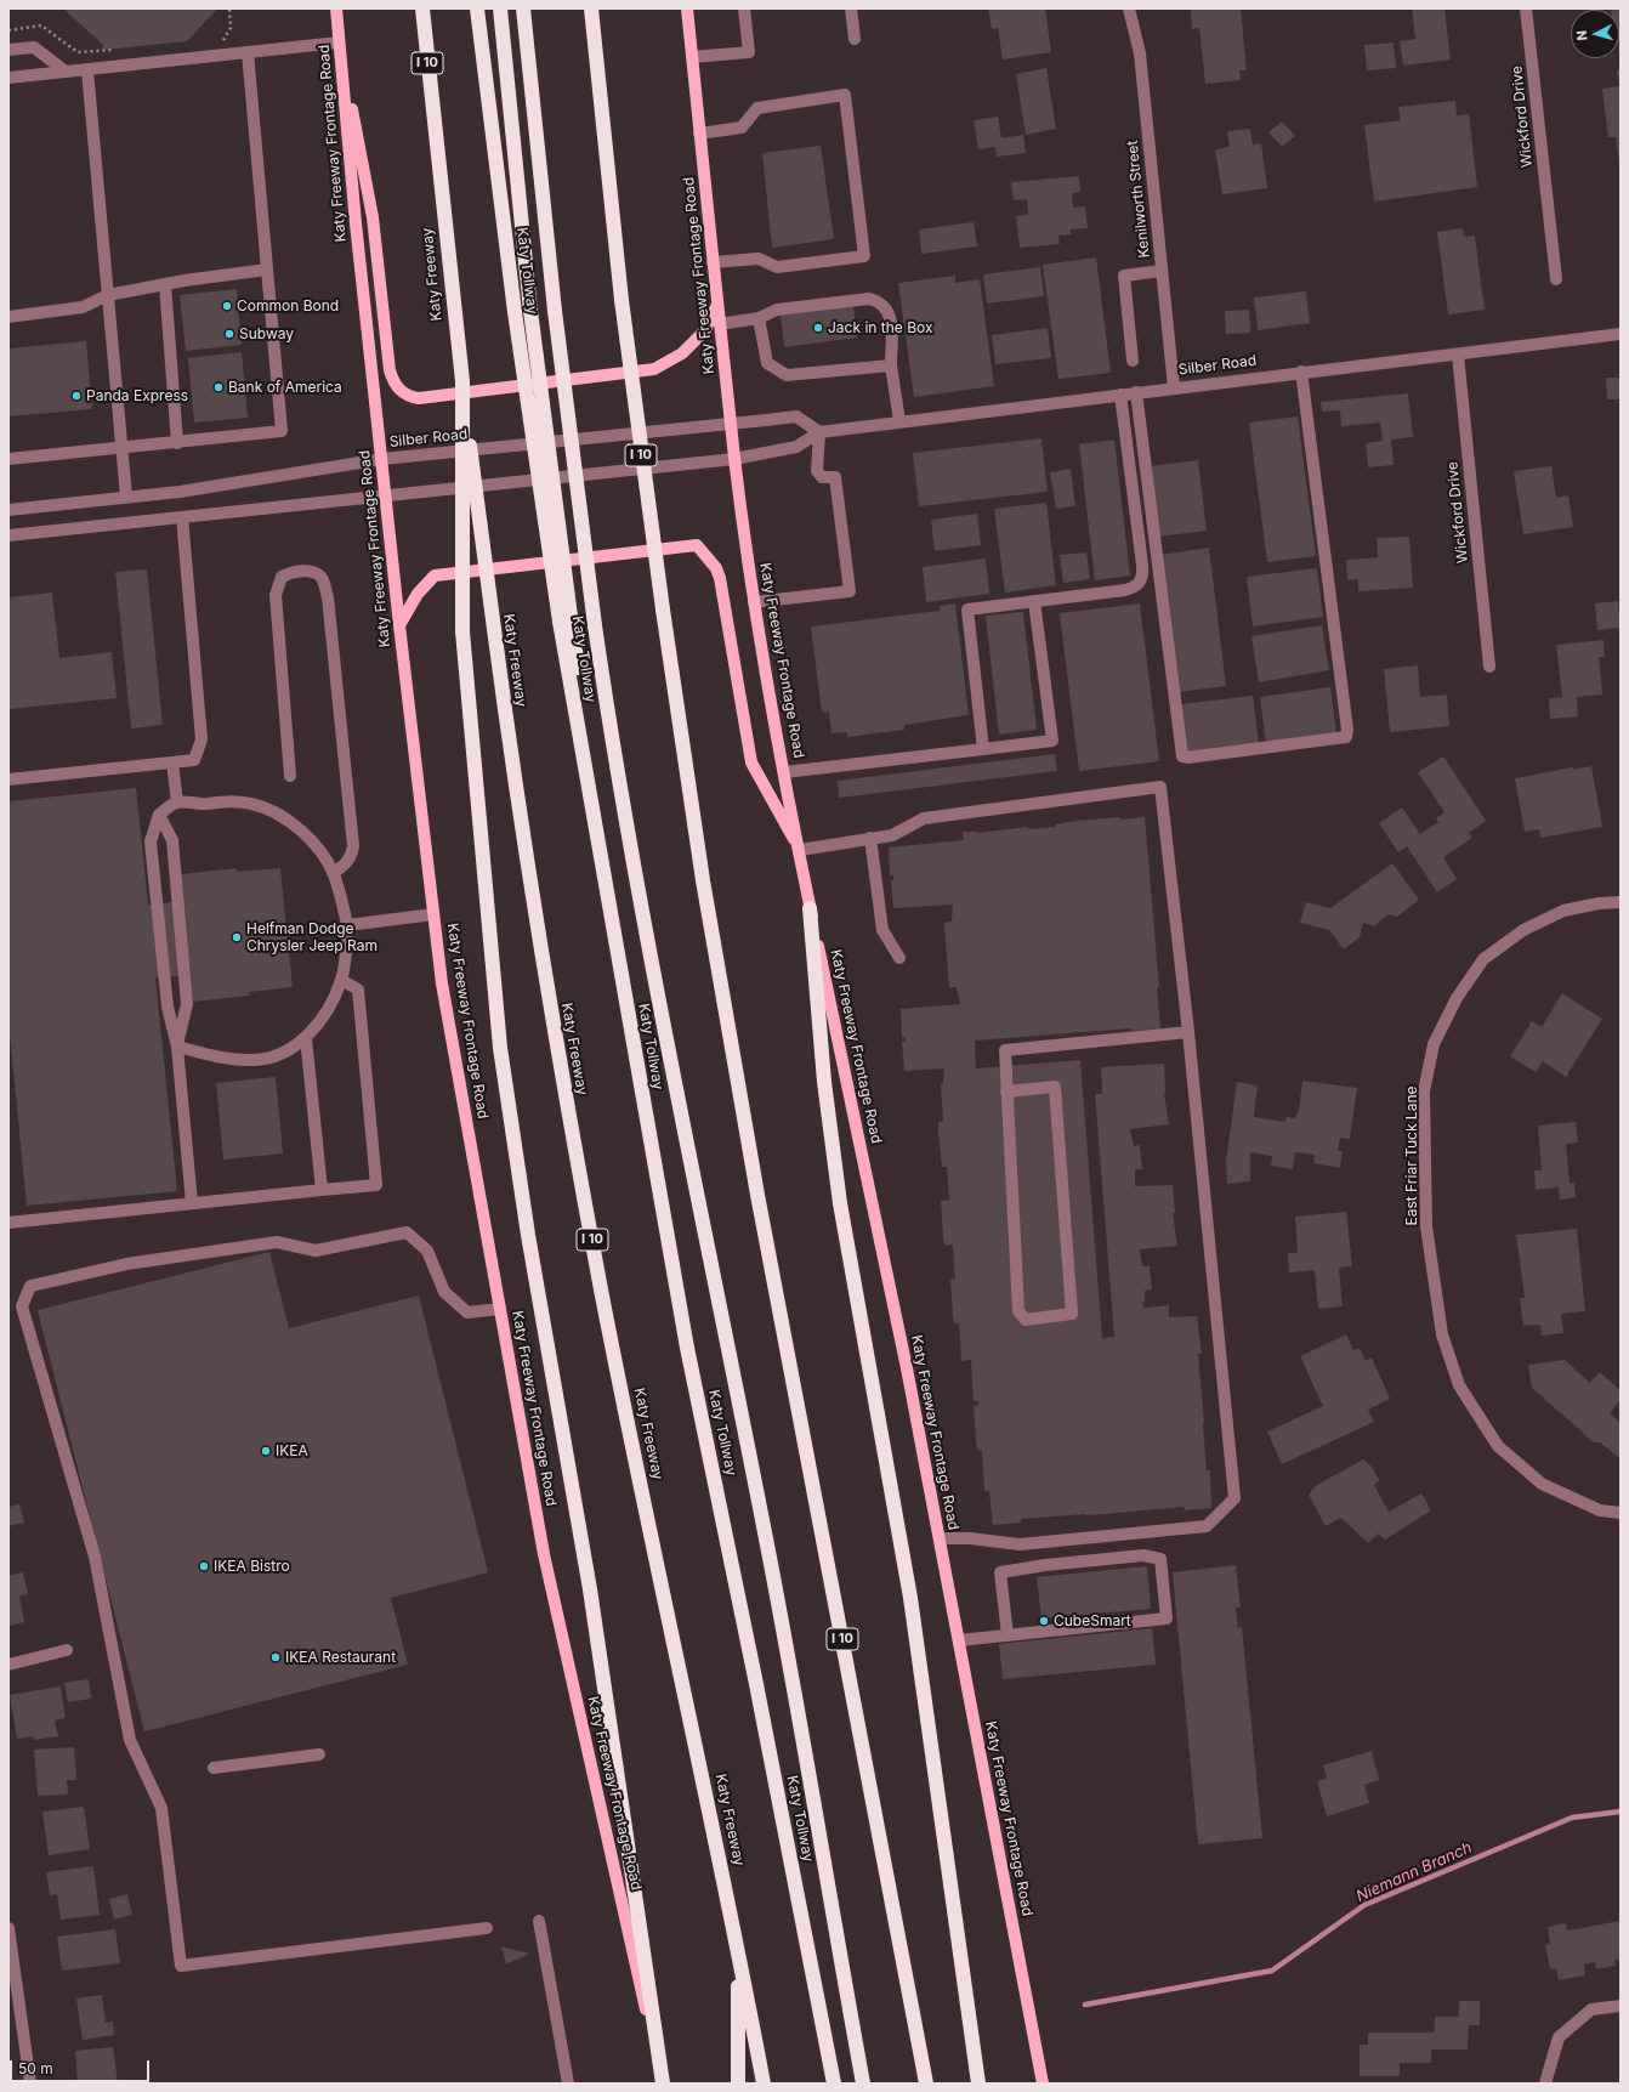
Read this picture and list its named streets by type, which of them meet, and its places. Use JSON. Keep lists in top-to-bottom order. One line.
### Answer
{"streets":{"highway":["I 10","Katy Tollway","Katy Freeway"],"main road":["Katy Freeway Frontage Road"],"street":["Wickford Drive","Kenilworth Street","Silber Road","East Friar Tuck Lane"]},"crossings":[["Wickford Drive","Silber Road"],["Katy Freeway Frontage Road","Silber Road"],["Kenilworth Street","Silber Road"]],"water":["Niemann Branch"],"places":["Common Bond","Jack in the Box","Subway","Bank of America","Panda Express","Helfman Dodge Chrysler Jeep Ram","IKEA","IKEA Bistro","CubeSmart","IKEA Restaurant"],"scale_bar":"50 m","north":"left"}
